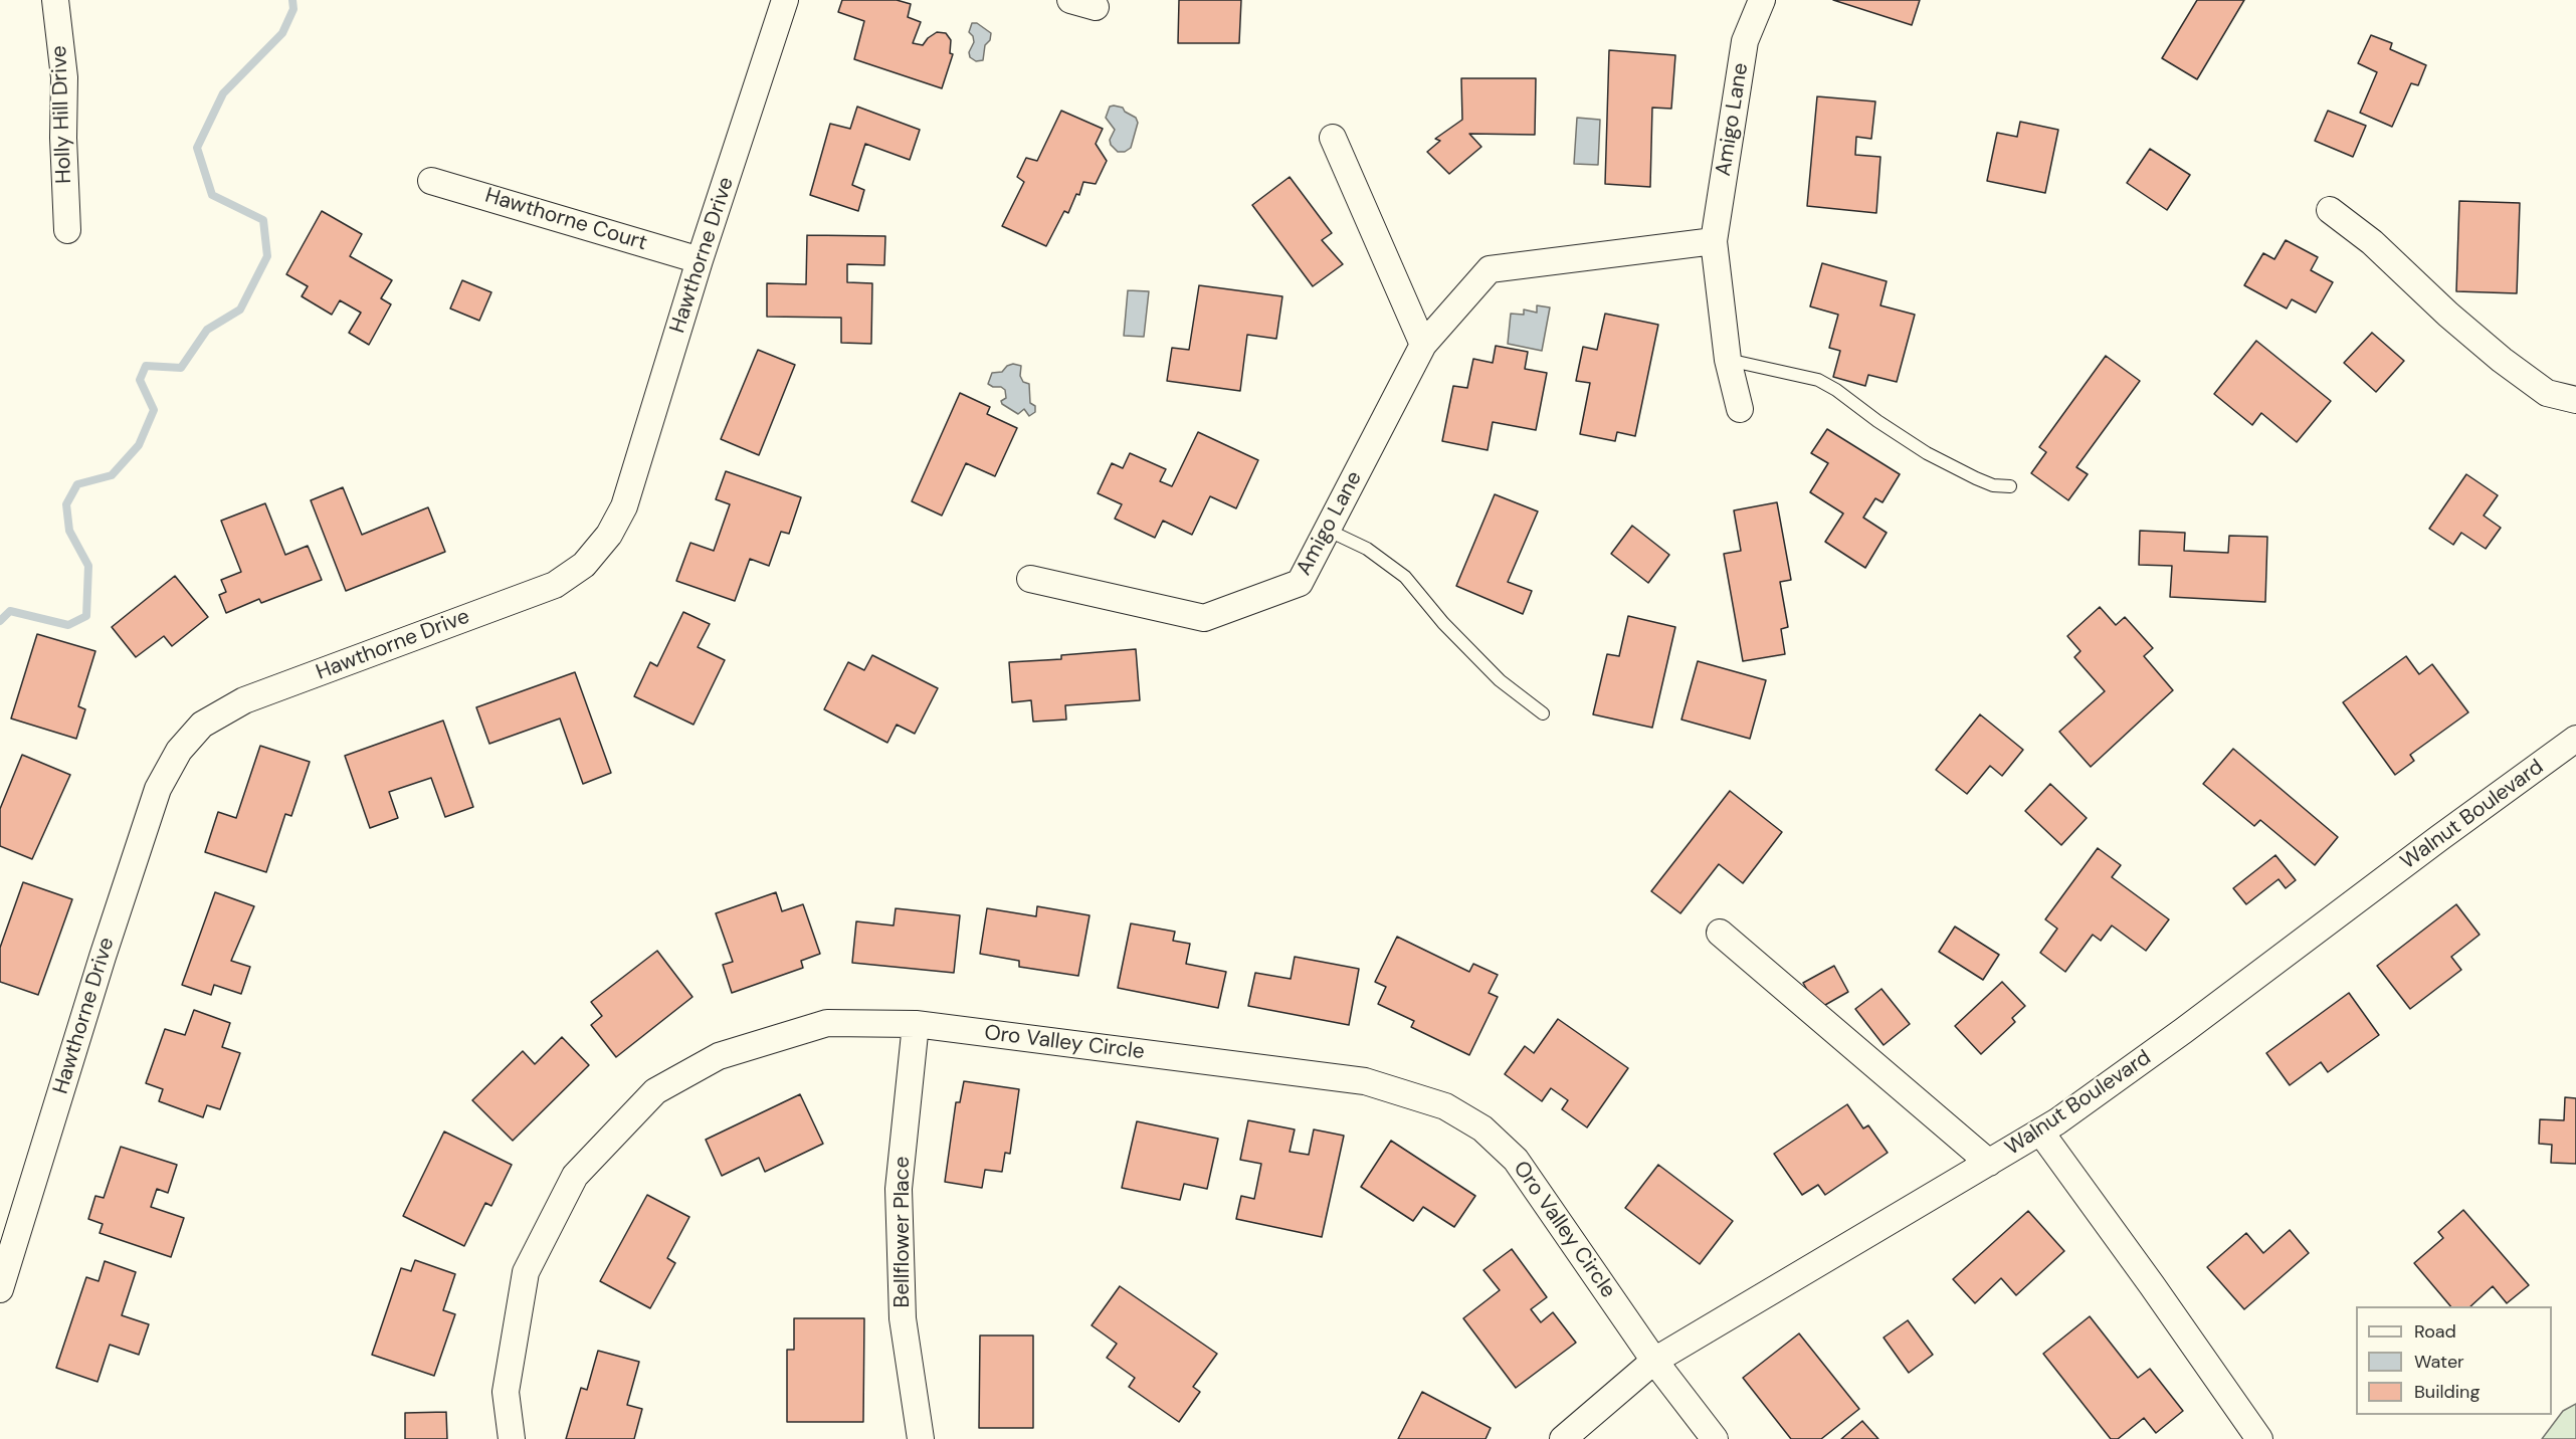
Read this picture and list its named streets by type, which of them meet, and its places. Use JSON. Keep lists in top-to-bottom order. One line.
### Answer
{"streets":{"street":["Holly Hill Drive","Amigo Lane","Hawthorne Court","Hawthorne Drive","Walnut Boulevard","Oro Valley Circle","Bellflower Place"]},"crossings":[["Hawthorne Court","Hawthorne Drive"],["Walnut Boulevard","Oro Valley Circle"],["Oro Valley Circle","Bellflower Place"]],"legend":["Road","Water","Building"]}
